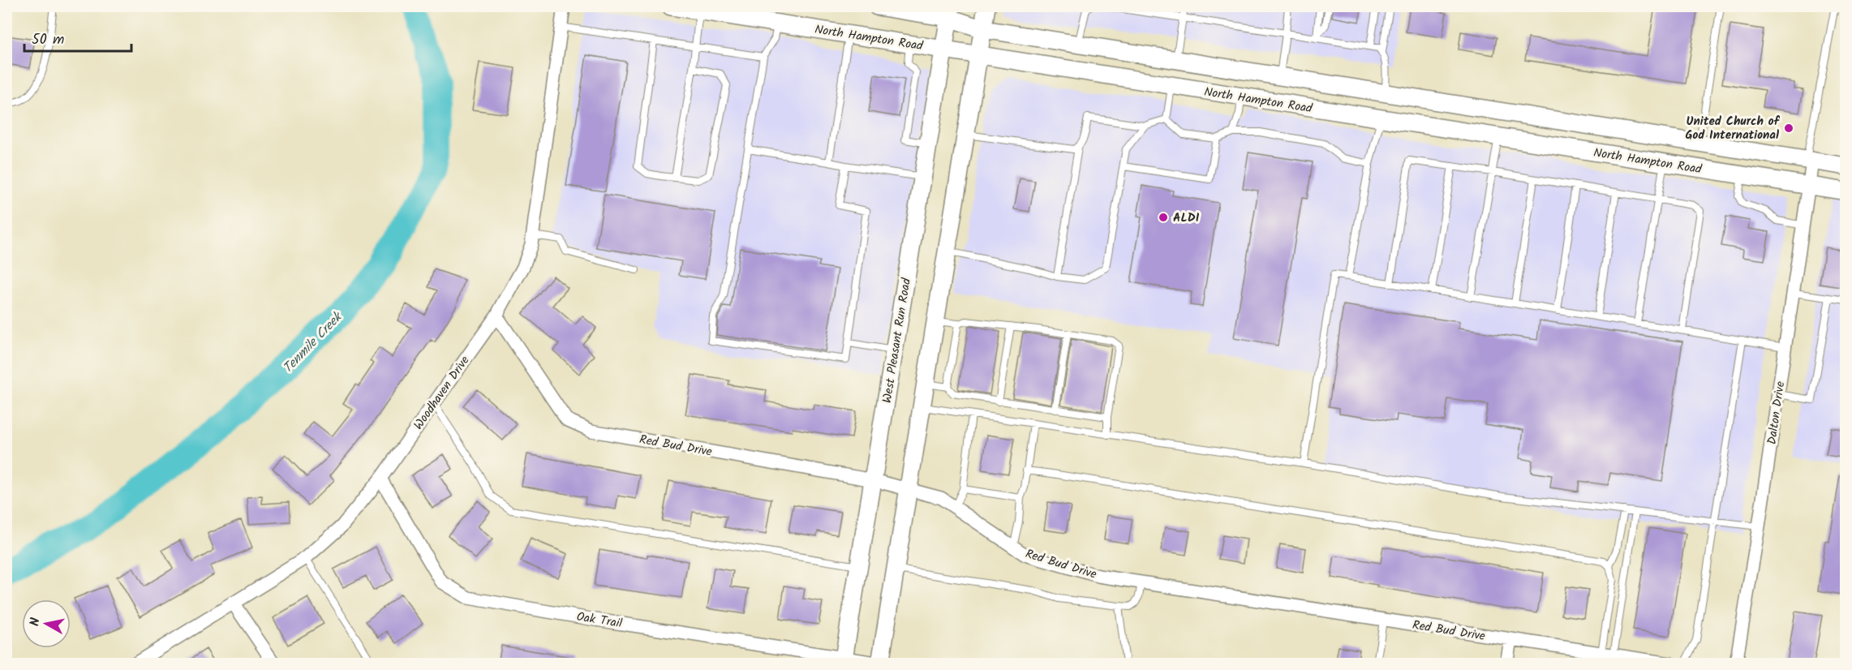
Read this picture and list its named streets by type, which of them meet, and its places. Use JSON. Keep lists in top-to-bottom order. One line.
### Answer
{"streets":{"main road":["North Hampton Road","West Pleasant Run Road"],"street":["Woodhaven Drive","Dalton Drive","Red Bud Drive","Oak Trail"]},"crossings":[["North Hampton Road","West Pleasant Run Road"],["North Hampton Road","Dalton Drive"],["West Pleasant Run Road","Red Bud Drive"],["West Pleasant Run Road","Oak Trail"],["Woodhaven Drive","Red Bud Drive"],["Woodhaven Drive","Oak Trail"]],"water":["Tenmile Creek"],"places":["United Church of God International","ALDI"],"scale_bar":"50 m","north":"left"}
